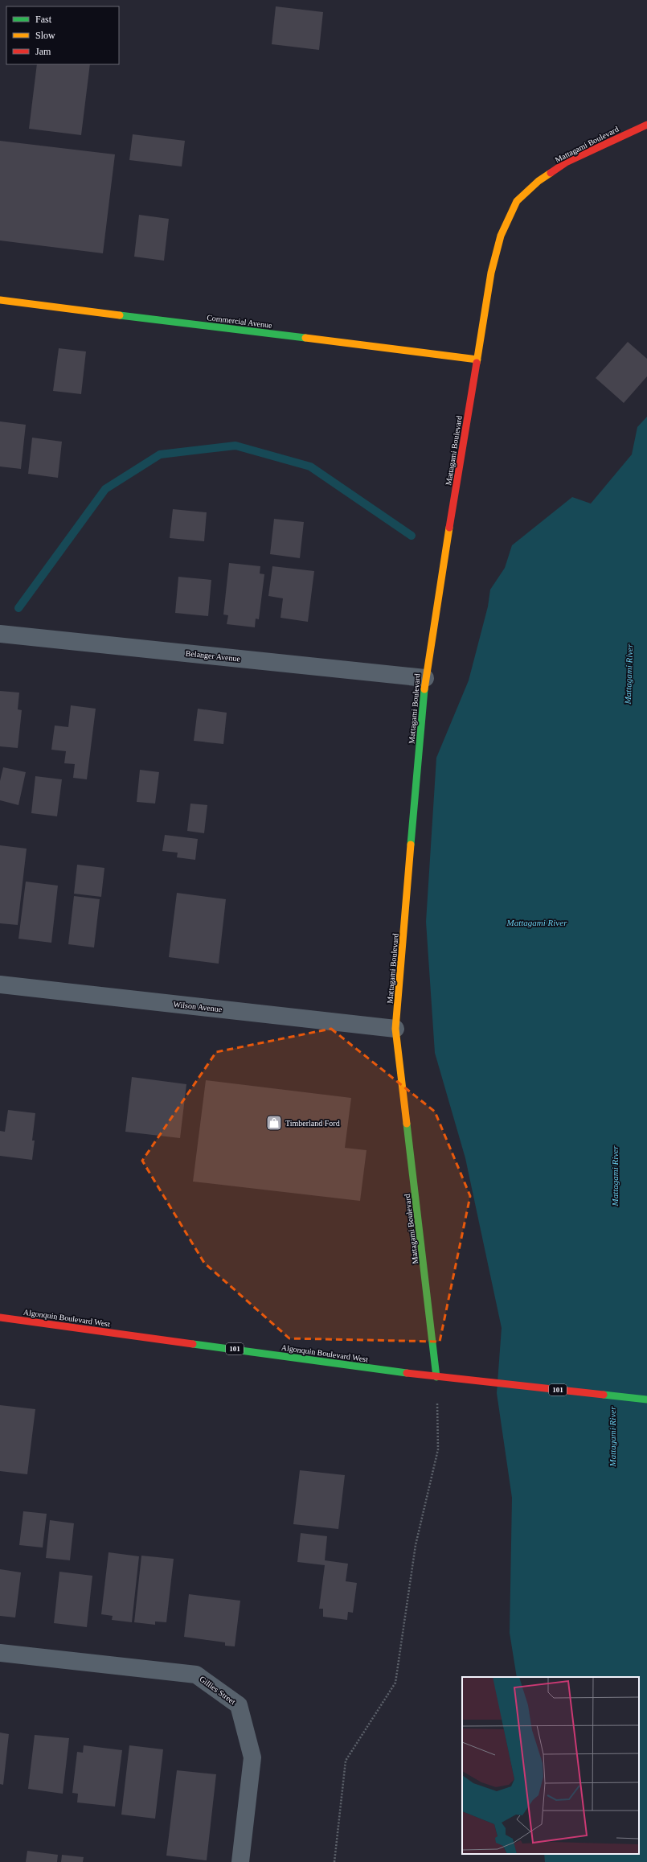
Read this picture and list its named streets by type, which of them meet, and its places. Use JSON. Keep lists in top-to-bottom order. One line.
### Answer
{"streets":{"street":["Mattagami Boulevard","Commercial Avenue","Belanger Avenue","Wilson Avenue","Algonquin Boulevard West","101","Gillies Street"]},"crossings":[["Mattagami Boulevard","Commercial Avenue"],["Mattagami Boulevard","Belanger Avenue"],["Mattagami Boulevard","Wilson Avenue"],["Mattagami Boulevard","Algonquin Boulevard West"]],"water":["Mattagami River"],"places":{"shop":["Timberland Ford"]},"legend":["Fast","Slow","Jam"]}
